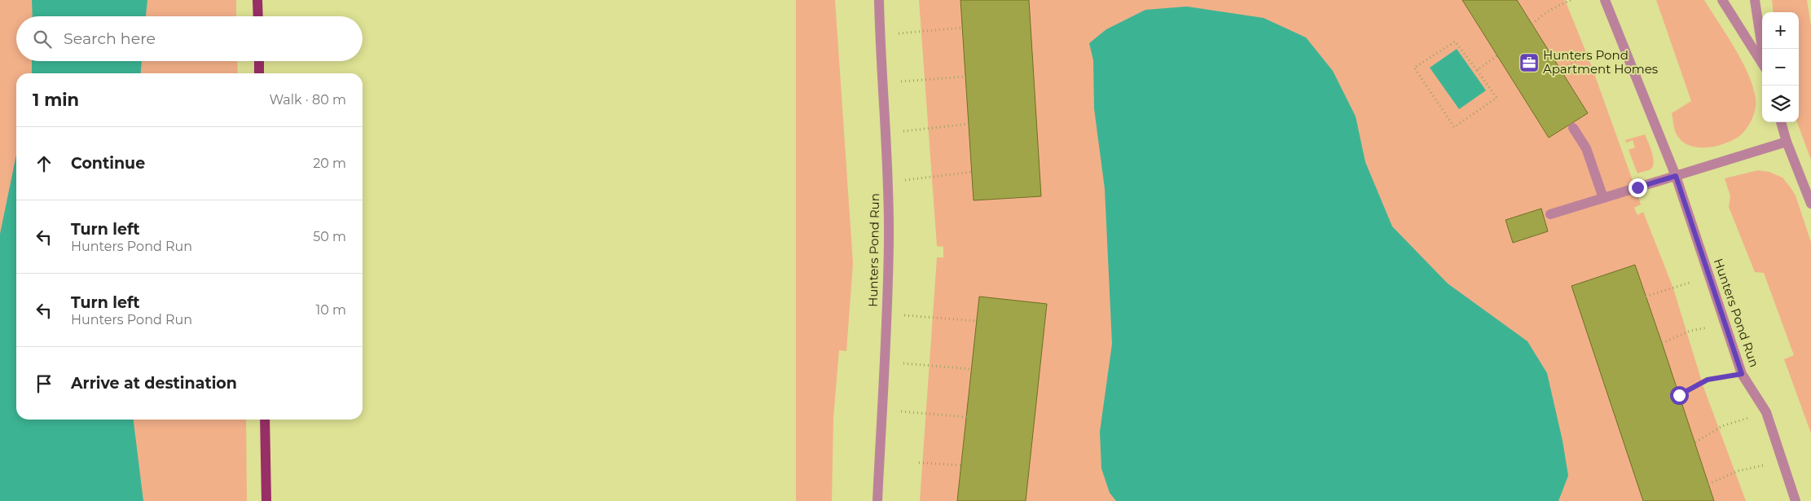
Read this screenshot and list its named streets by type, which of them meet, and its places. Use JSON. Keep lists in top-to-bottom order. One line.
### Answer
{"streets":{"lane":["Hunters Pond Run"]},"places":{"office":["Hunters Pond Apartment Homes"]},"page":{"map_buttons":["+","−"],"search":"Search here","heading":["1 min","Walk · 80 m"],"list":[["Continue","20 m"],["Turn left","Hunters Pond Run","50 m"],["Turn left","Hunters Pond Run","10 m"],"Arrive at destination"]}}
